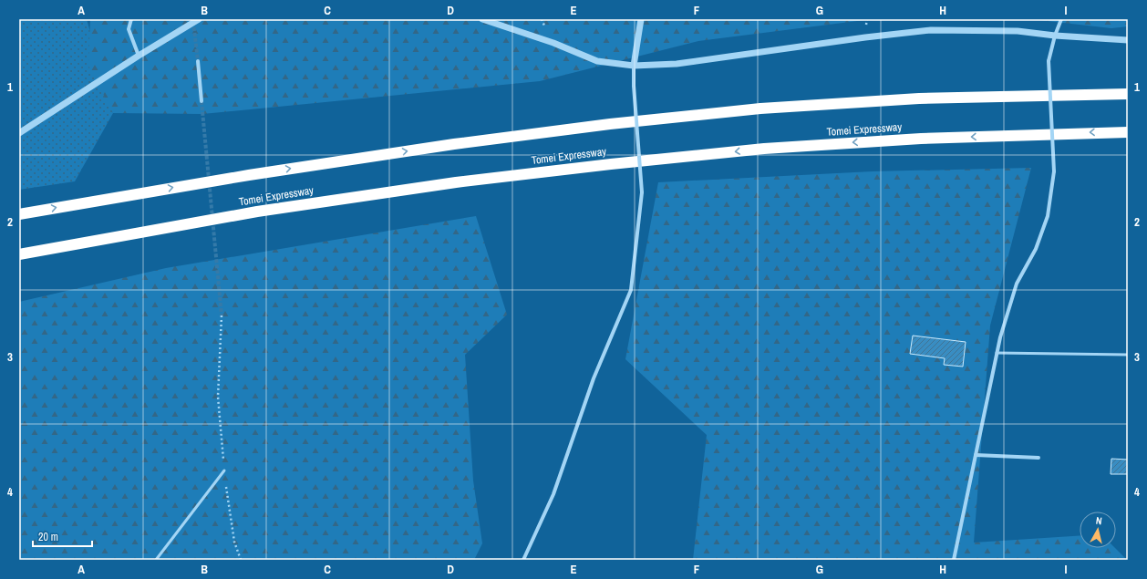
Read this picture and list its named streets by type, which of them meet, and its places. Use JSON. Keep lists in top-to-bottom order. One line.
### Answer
{"streets":{"highway":["Tomei Expressway"]},"scale_bar":"20 m","north":"top","grid":{"columns":["A","B","C","D","E","F","G","H","I"],"rows":["1","2","3","4"]}}
